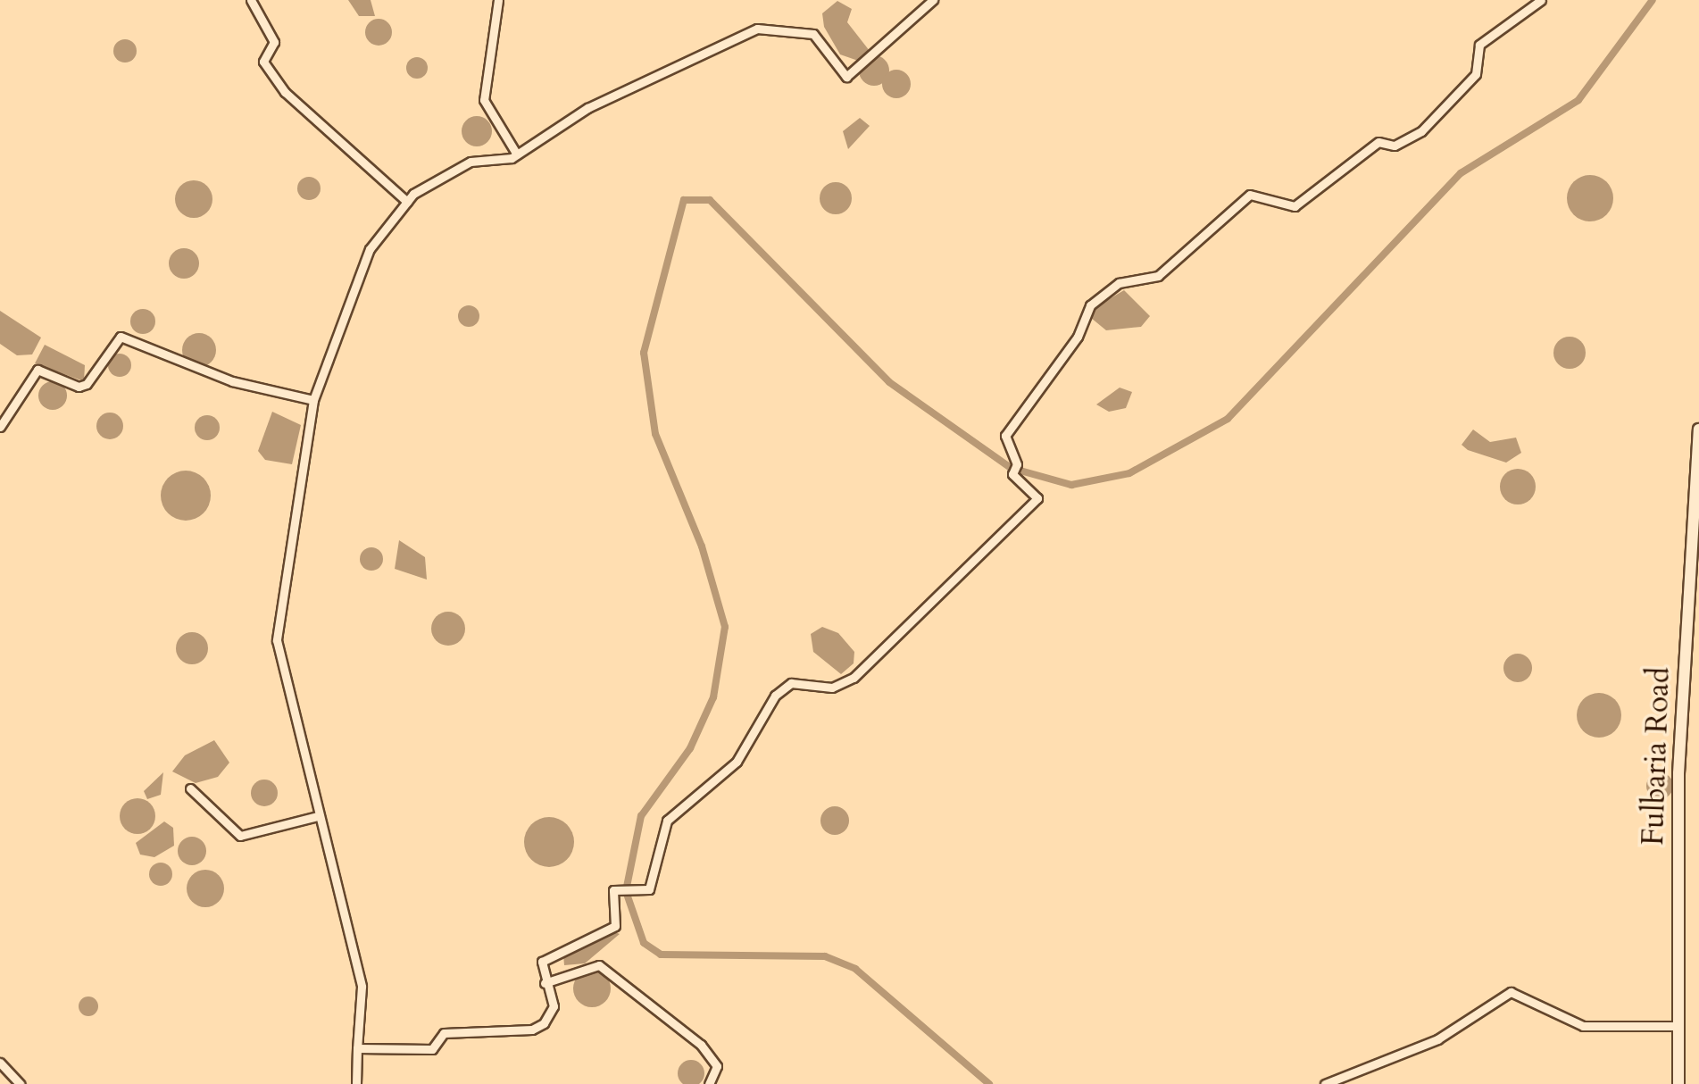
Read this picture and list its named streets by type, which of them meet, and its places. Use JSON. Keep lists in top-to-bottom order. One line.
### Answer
{"streets":{"main road":["Fulbaria Road"]}}
